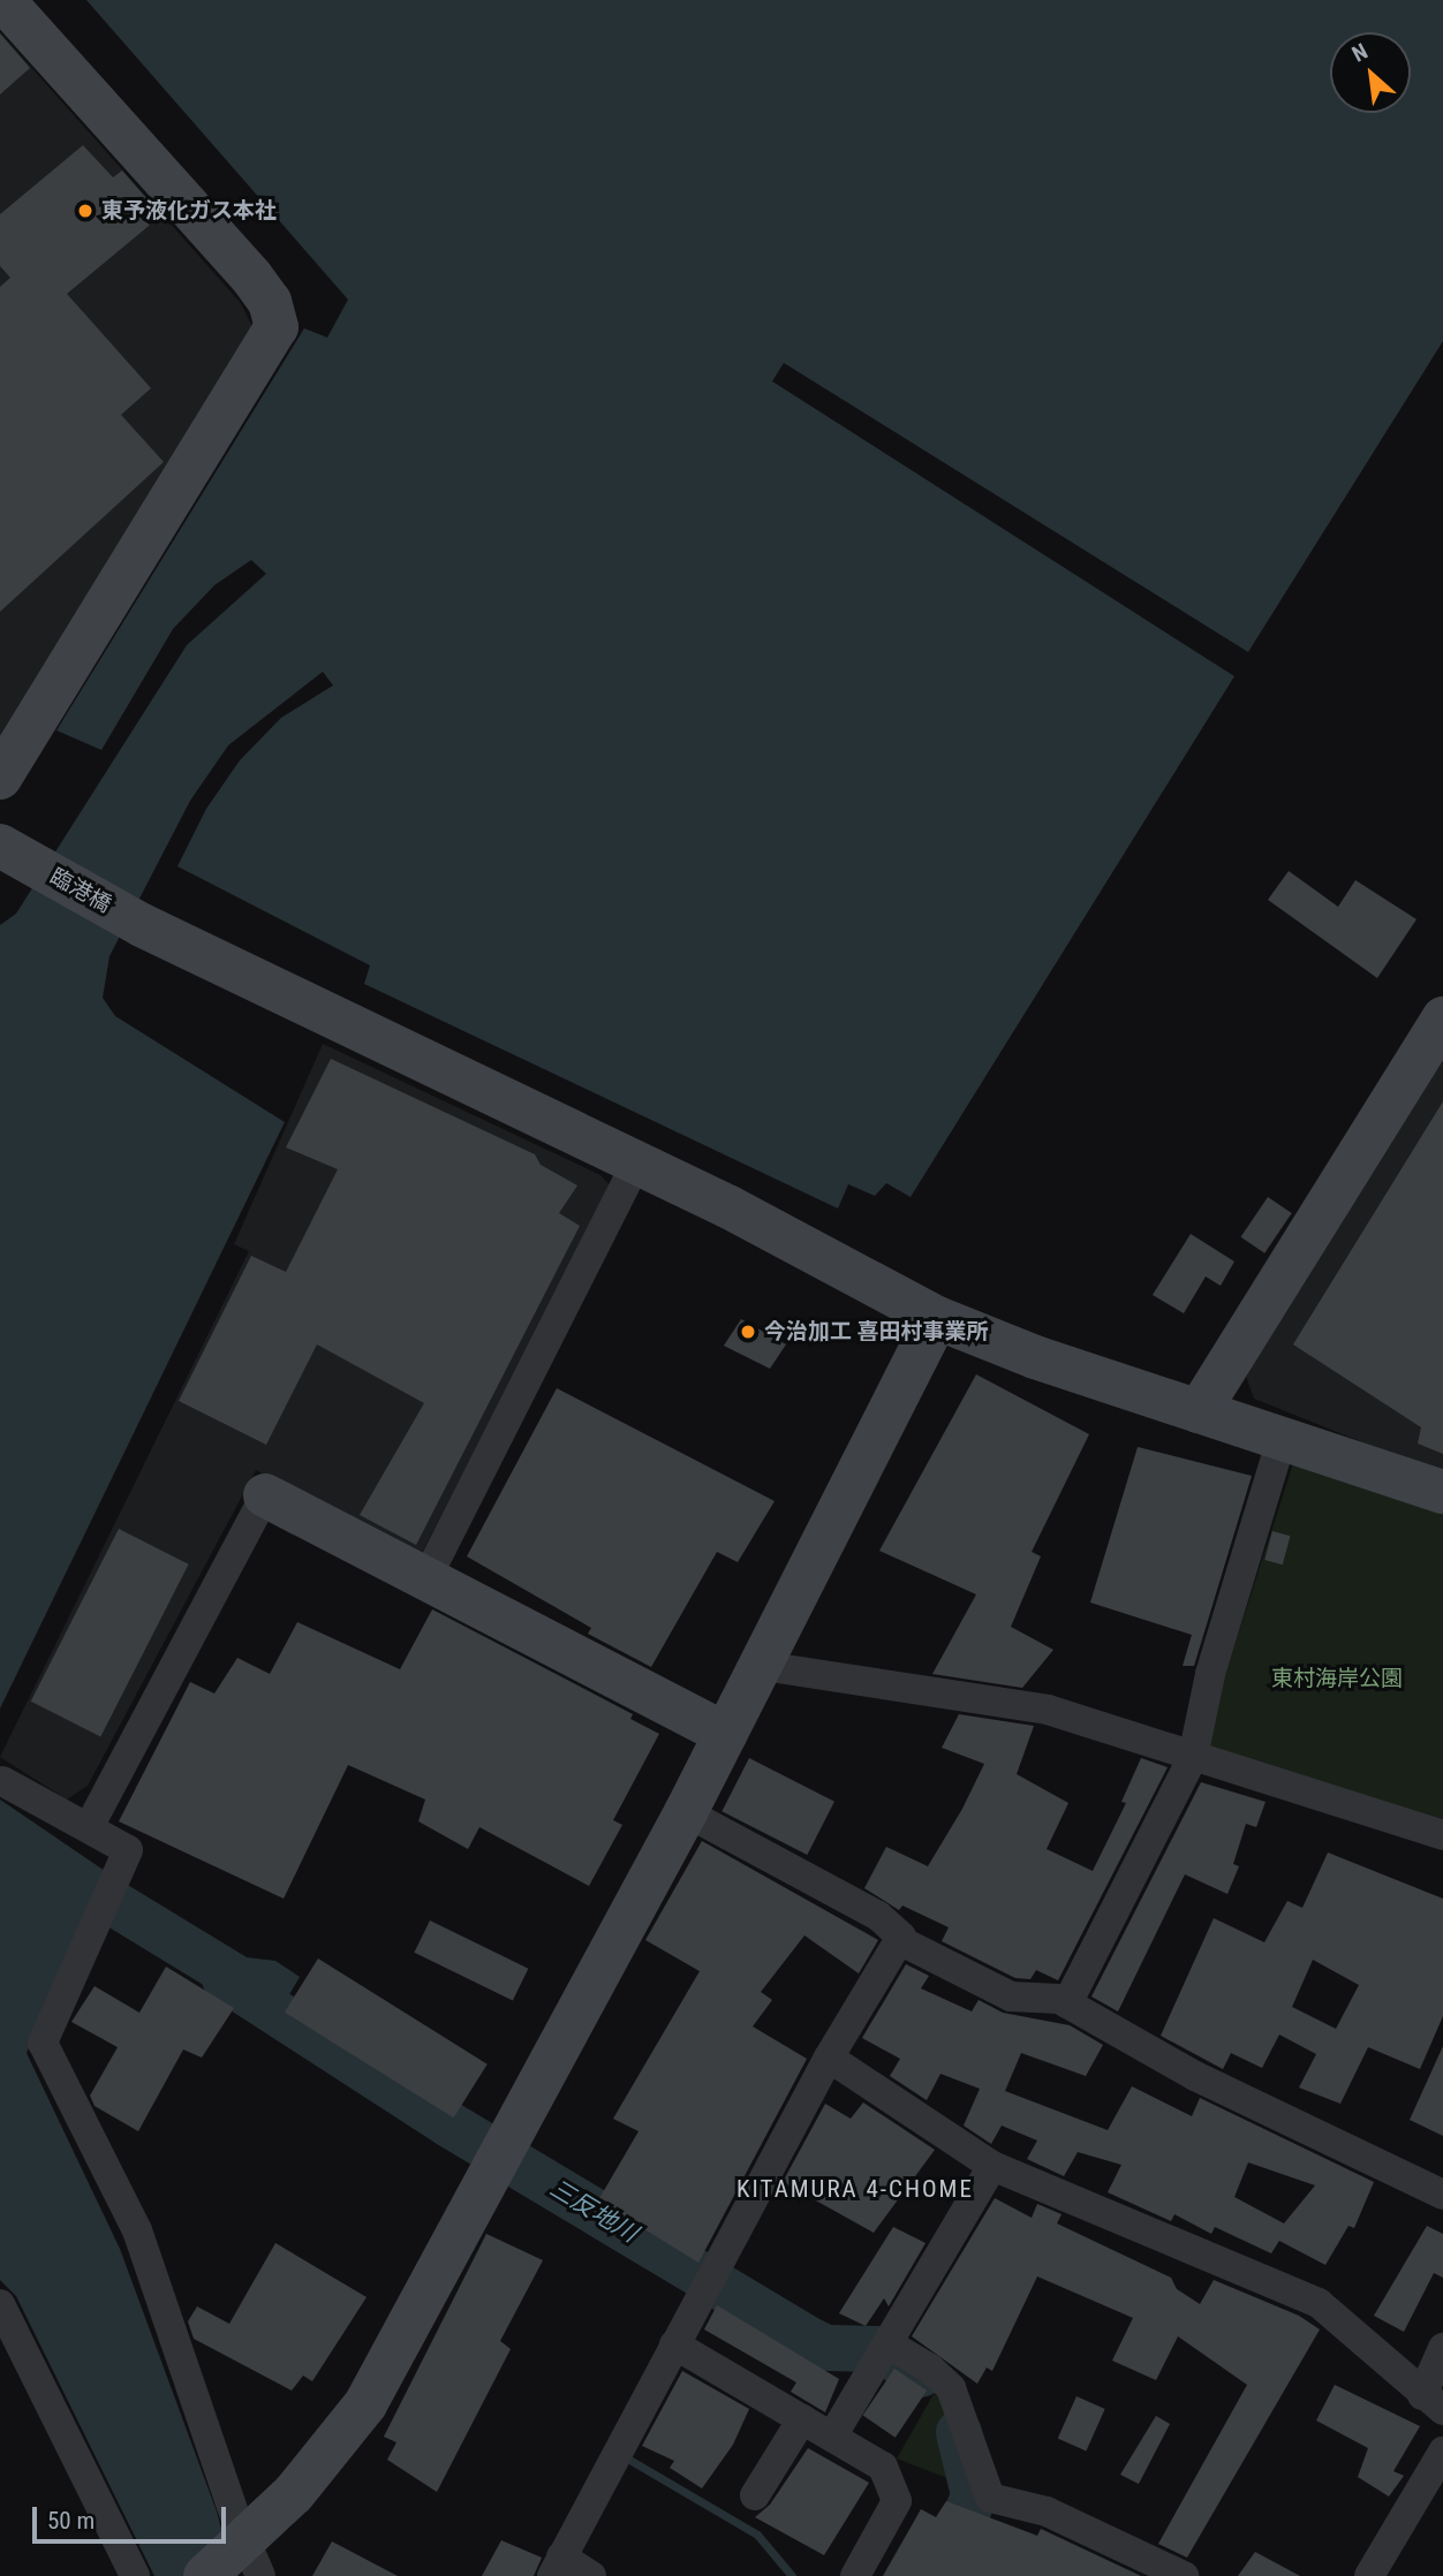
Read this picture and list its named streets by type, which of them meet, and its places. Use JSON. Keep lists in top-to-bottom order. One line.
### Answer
{"streets":{"street":["臨港橋"]},"districts":["KITAMURA 4-CHOME"],"water":["三反地川"],"parks":["東村海岸公園"],"places":["東予液化ガス本社","今治加工 喜田村事業所"],"scale_bar":"50 m","north":"top left"}
